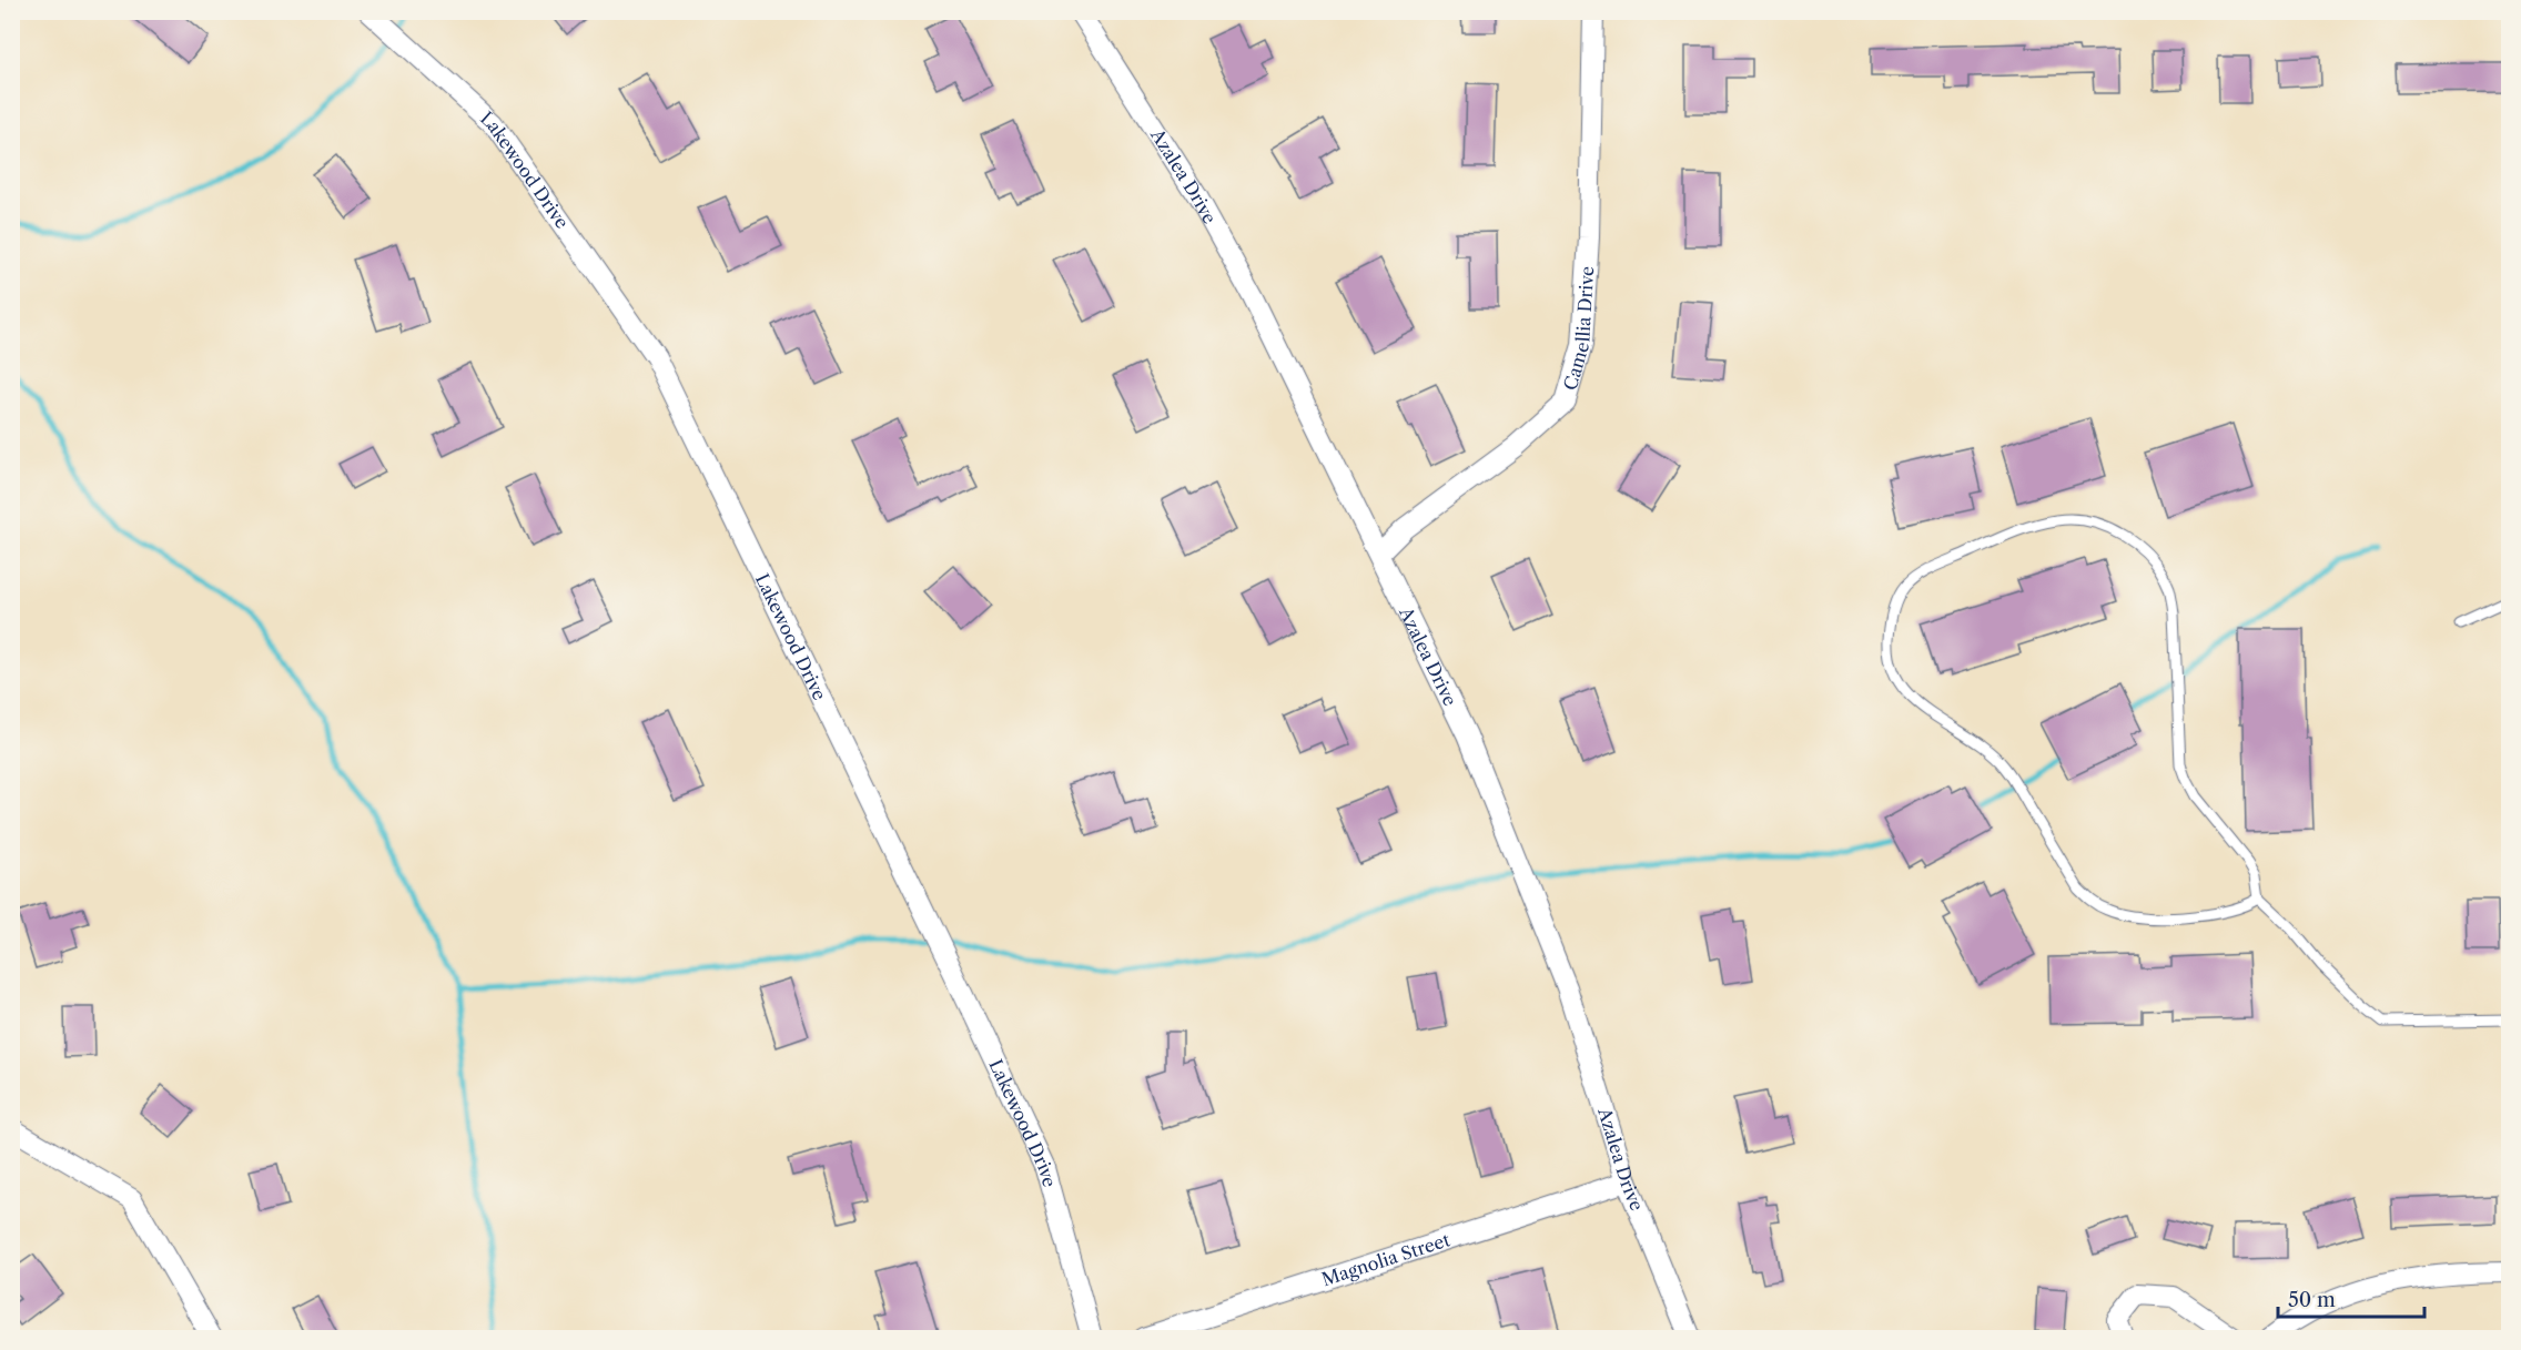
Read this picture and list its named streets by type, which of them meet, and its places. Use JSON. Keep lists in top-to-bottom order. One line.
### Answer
{"streets":{"street":["Lakewood Drive","Azalea Drive","Camellia Drive","Magnolia Street"]},"crossings":[["Azalea Drive","Camellia Drive"],["Azalea Drive","Magnolia Street"]],"scale_bar":"50 m"}
